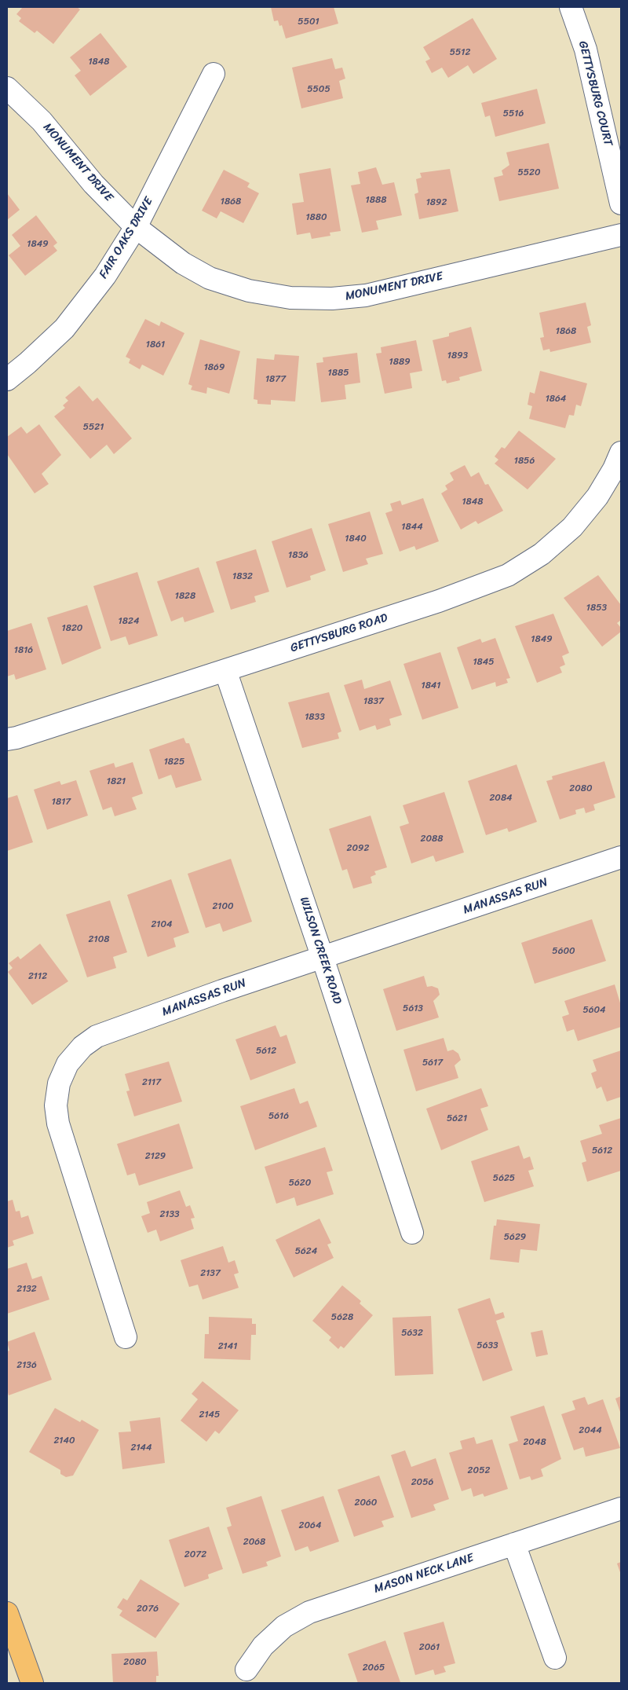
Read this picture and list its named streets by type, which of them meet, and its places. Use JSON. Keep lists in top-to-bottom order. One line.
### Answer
{"streets":{"street":["GETTYSBURG COURT","MONUMENT DRIVE","FAIR OAKS DRIVE","GETTYSBURG ROAD","MANASSAS RUN","WILSON CREEK ROAD","MASON NECK LANE"]},"crossings":[["MONUMENT DRIVE","FAIR OAKS DRIVE"],["GETTYSBURG ROAD","WILSON CREEK ROAD"],["MANASSAS RUN","WILSON CREEK ROAD"]],"house_numbers":["5501","5512","1848","5505","5516","5520","1888","1868","1892","1880","1849","1868","1861","1893","1889","1869","1885","1877","1864","5521","1856","1848","1844","1840","1836","1832","1828","1853","1824","1820","1849","1816","1845","1841","1837","1833","1825","1821","2080","2084","1817","2088","2092","2100","2104","2108","5600","2112","5613","5604","5612","5617","2117","5616","5621","5612","2129","5625","5620","2133","5629","5624","2137","2132","5628","5632","5633","2141","2136","2145","2044","2140","2048","2144","2052","2056","2060","2064","2068","2072","2076","2061","2080","2065"]}
